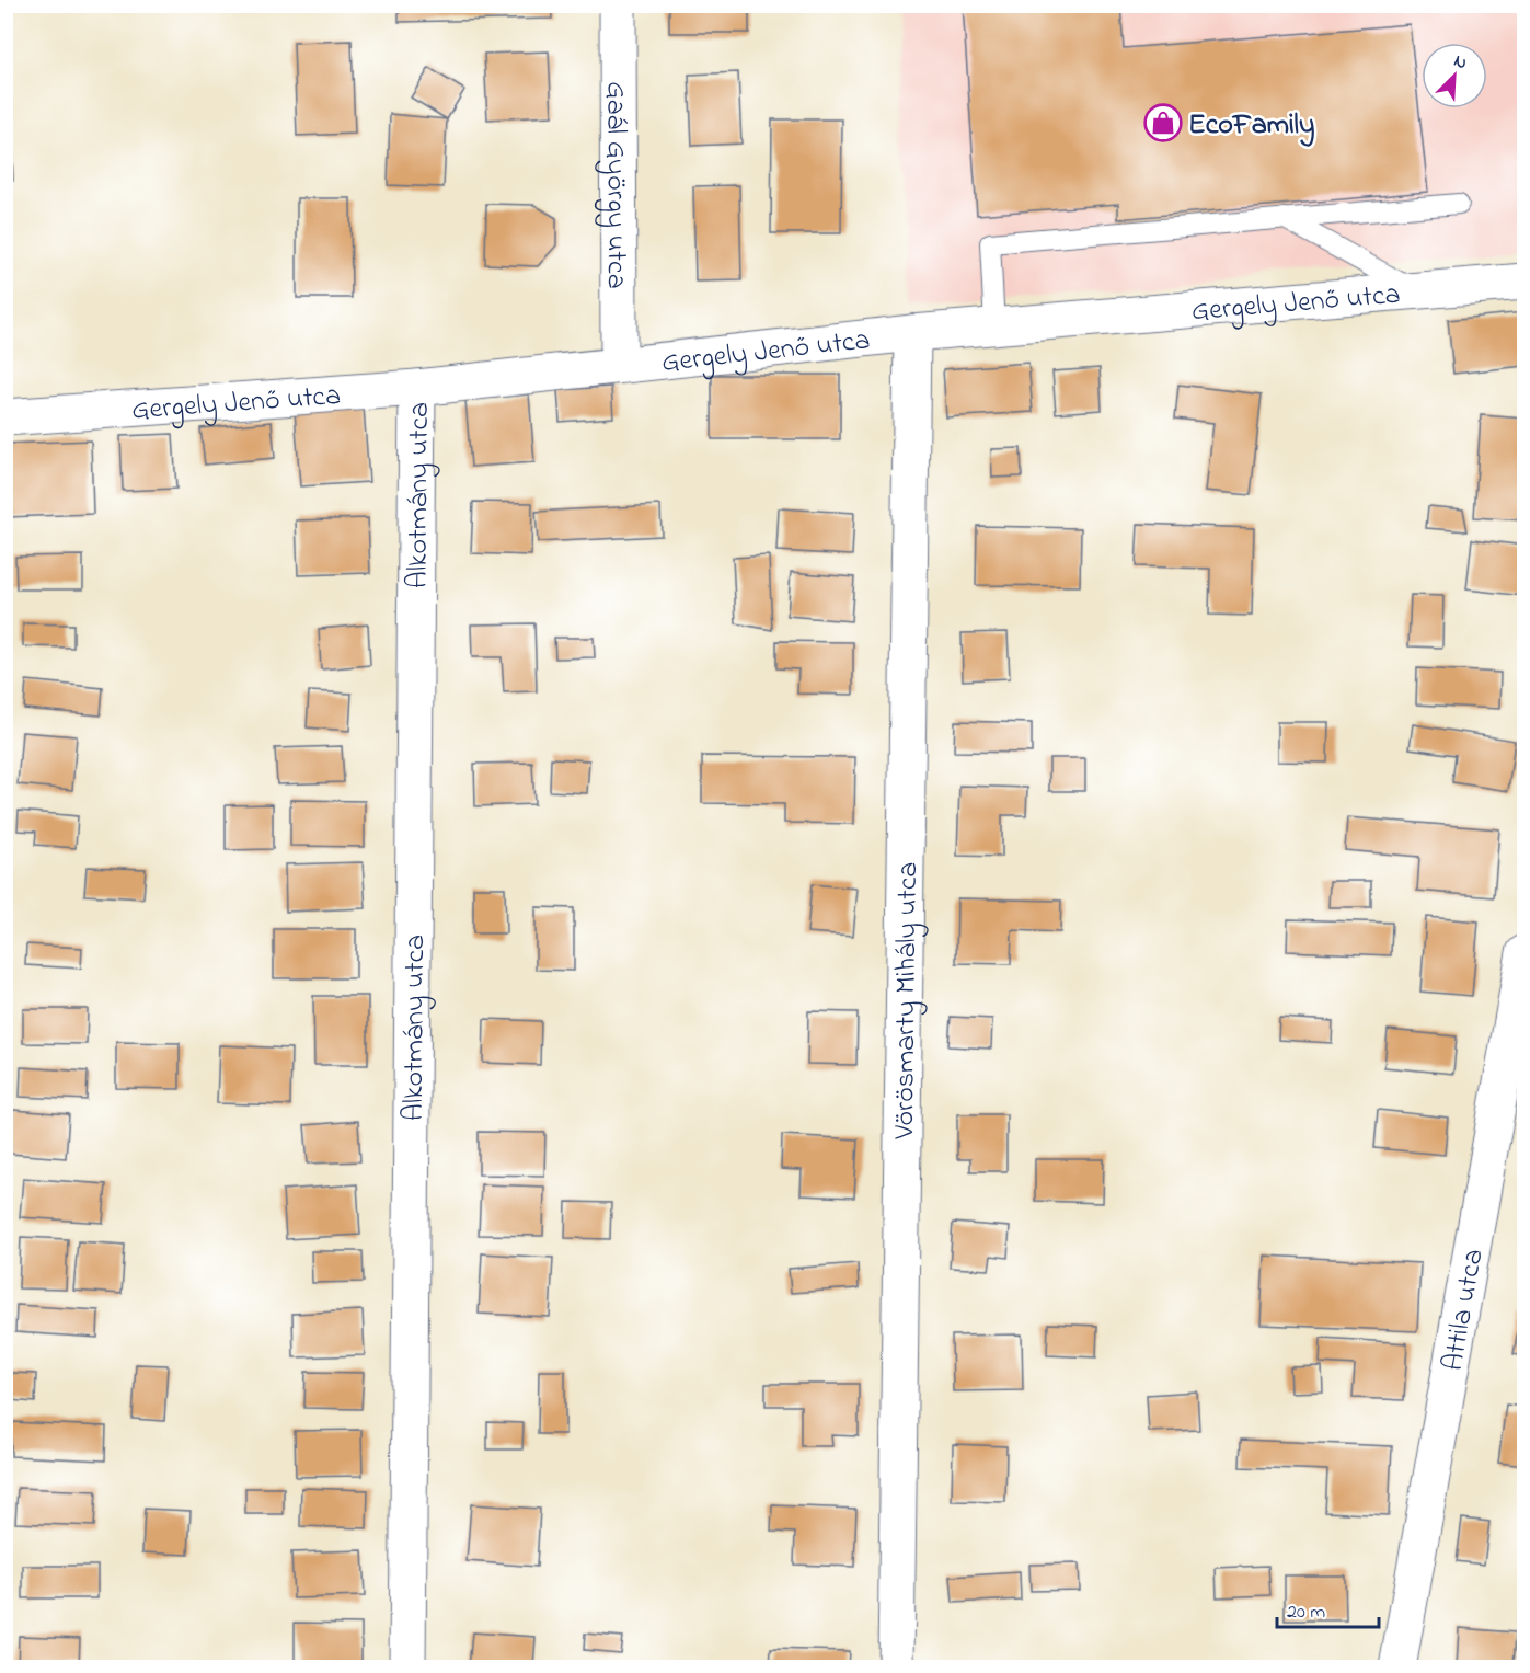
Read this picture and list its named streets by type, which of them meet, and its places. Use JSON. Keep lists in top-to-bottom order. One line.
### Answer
{"streets":{"street":["Gaál György utca","Gergely Jenő utca","Alkotmány utca","Vörösmarty Mihály utca","Attila utca"]},"crossings":[["Gaál György utca","Gergely Jenő utca"],["Gergely Jenő utca","Alkotmány utca"],["Gergely Jenő utca","Vörösmarty Mihály utca"]],"places":{"shop":["EcoFamily"]},"scale_bar":"20 m","north":"top right"}
